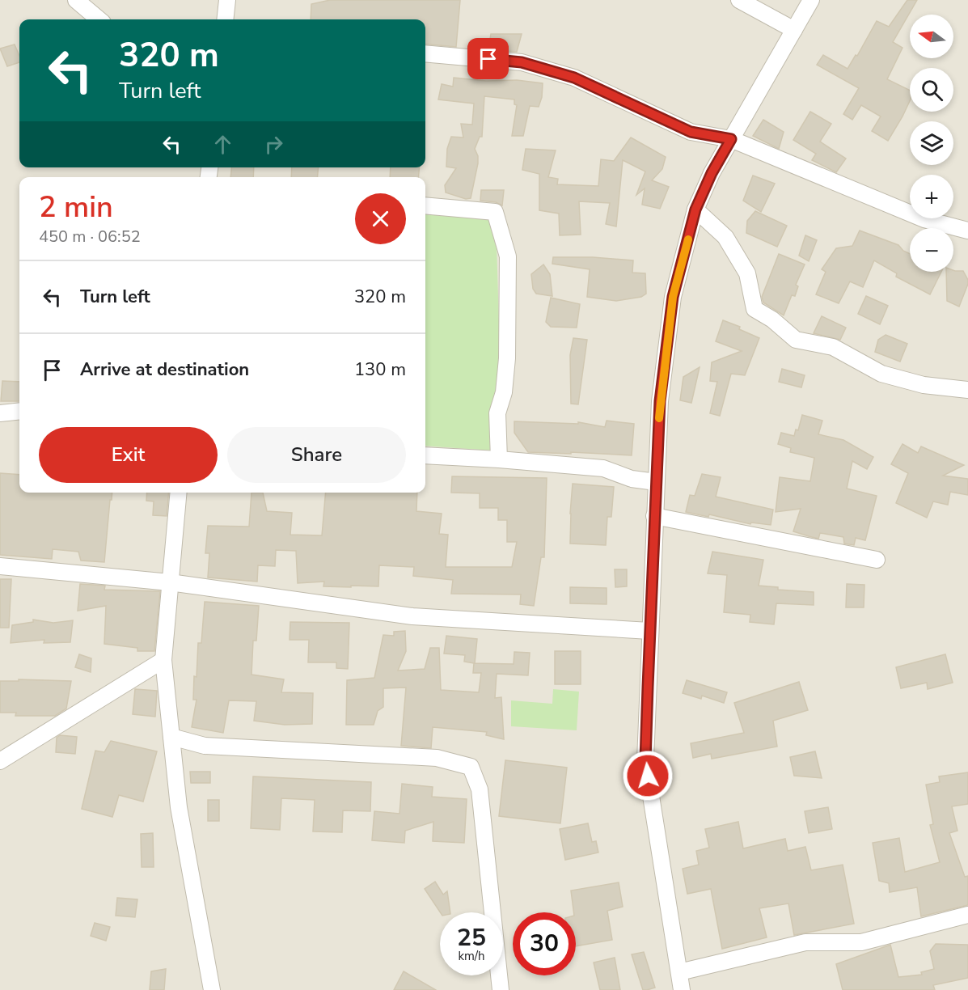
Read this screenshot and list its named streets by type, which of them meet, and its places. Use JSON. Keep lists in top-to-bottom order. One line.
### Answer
{"north":"left","page":{"map_buttons":["+","−"],"turn":["320 m","Turn left"],"heading":["2 min","450 m · 06:52"],"list":[{"name":"Turn left","value":"320 m"},{"name":"Arrive at destination","value":"130 m"}],"buttons":["Exit","Share"],"speed":"25 km/h","limit":"30"}}
